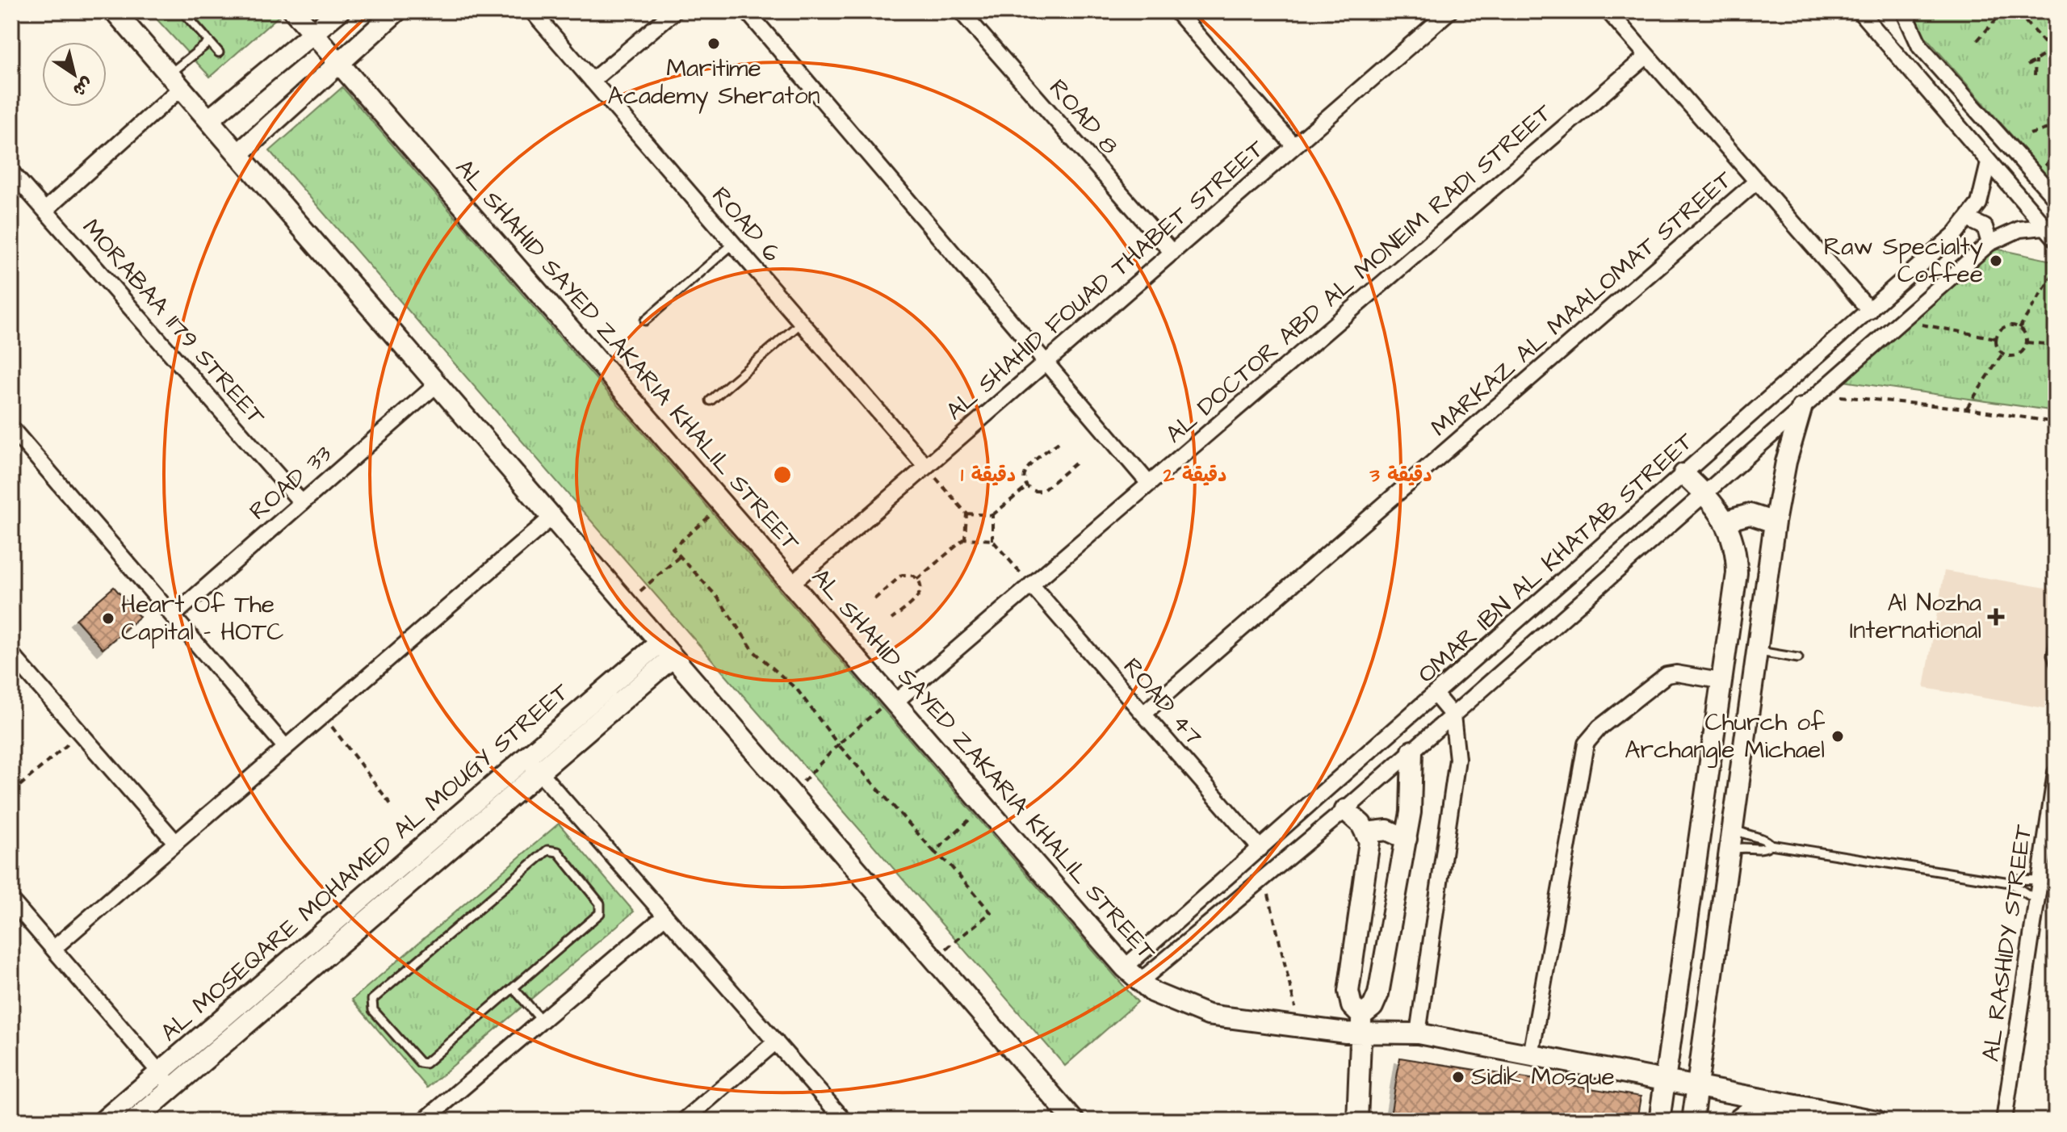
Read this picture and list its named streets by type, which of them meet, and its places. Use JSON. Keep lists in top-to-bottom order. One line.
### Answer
{"streets":{"street":["ROAD 8","ROAD 6","AL DOCTOR ABD AL MONEIM RADI STREET","AL SHAHID FOUAD THABET STREET","MARKAZ AL MAALOMAT STREET","MORABAA 1179 STREET","AL SHAHID SAYED ZAKARIA KHALIL STREET","ROAD 33","OMAR IBN AL KHATAB STREET","ROAD 47","AL MOSEQARE MOHAMED AL MOUGY STREET","AL RASHIDY STREET"]},"crossings":[["ROAD 8","AL SHAHID FOUAD THABET STREET"],["ROAD 6","AL SHAHID FOUAD THABET STREET"],["AL DOCTOR ABD AL MONEIM RADI STREET","AL SHAHID SAYED ZAKARIA KHALIL STREET"],["AL DOCTOR ABD AL MONEIM RADI STREET","ROAD 47"],["AL SHAHID FOUAD THABET STREET","AL SHAHID SAYED ZAKARIA KHALIL STREET"],["MARKAZ AL MAALOMAT STREET","ROAD 47"],["MORABAA 1179 STREET","ROAD 33"],["AL SHAHID SAYED ZAKARIA KHALIL STREET","OMAR IBN AL KHATAB STREET"],["OMAR IBN AL KHATAB STREET","ROAD 47"]],"places":{"other":["Maritime Academy Sheraton","Raw Specialty Coffee","Heart Of The Capital - HOTC","Church of Archangle Michael","Sidik Mosque"],"health":["Al Nozha International"]},"north":"bottom right","rings":["1 دقيقة","2 دقيقة","3 دقيقة"]}
